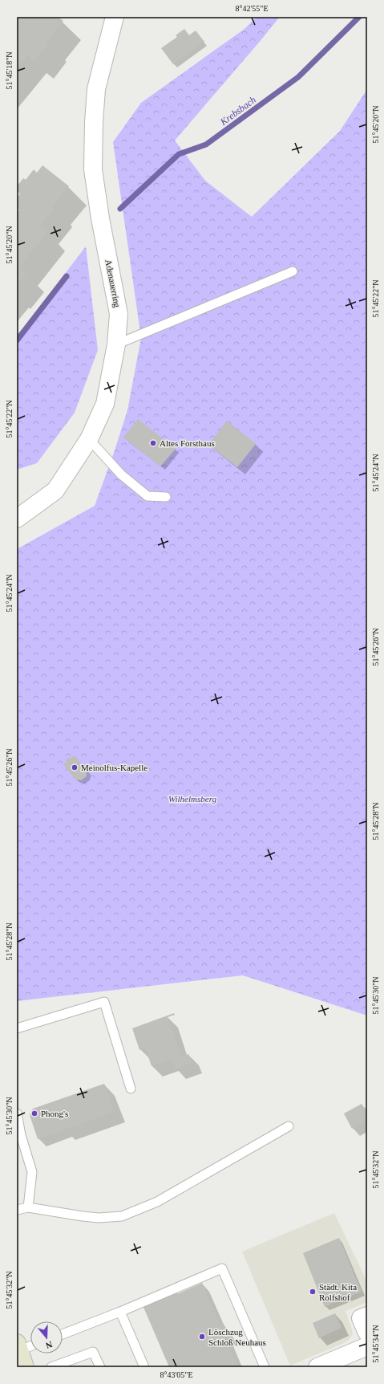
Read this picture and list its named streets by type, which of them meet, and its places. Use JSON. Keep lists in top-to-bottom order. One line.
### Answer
{"streets":{"street":["Adenauerring"]},"water":["Krebsbach"],"parks":["Wilhelmsberg"],"places":["Altes Forsthaus","Meinolfus-Kapelle","Phong's","Städt. Kita Rolfshof","Löschzug Schloß Neuhaus"],"north":"bottom","coordinates":["8°42'55\"E","51°45'18\"N","51°45'20\"N","51°45'22\"N","51°45'24\"N","51°45'26\"N","51°45'28\"N","51°45'30\"N","51°45'32\"N","51°45'34\"N","8°43'05\"E"]}
